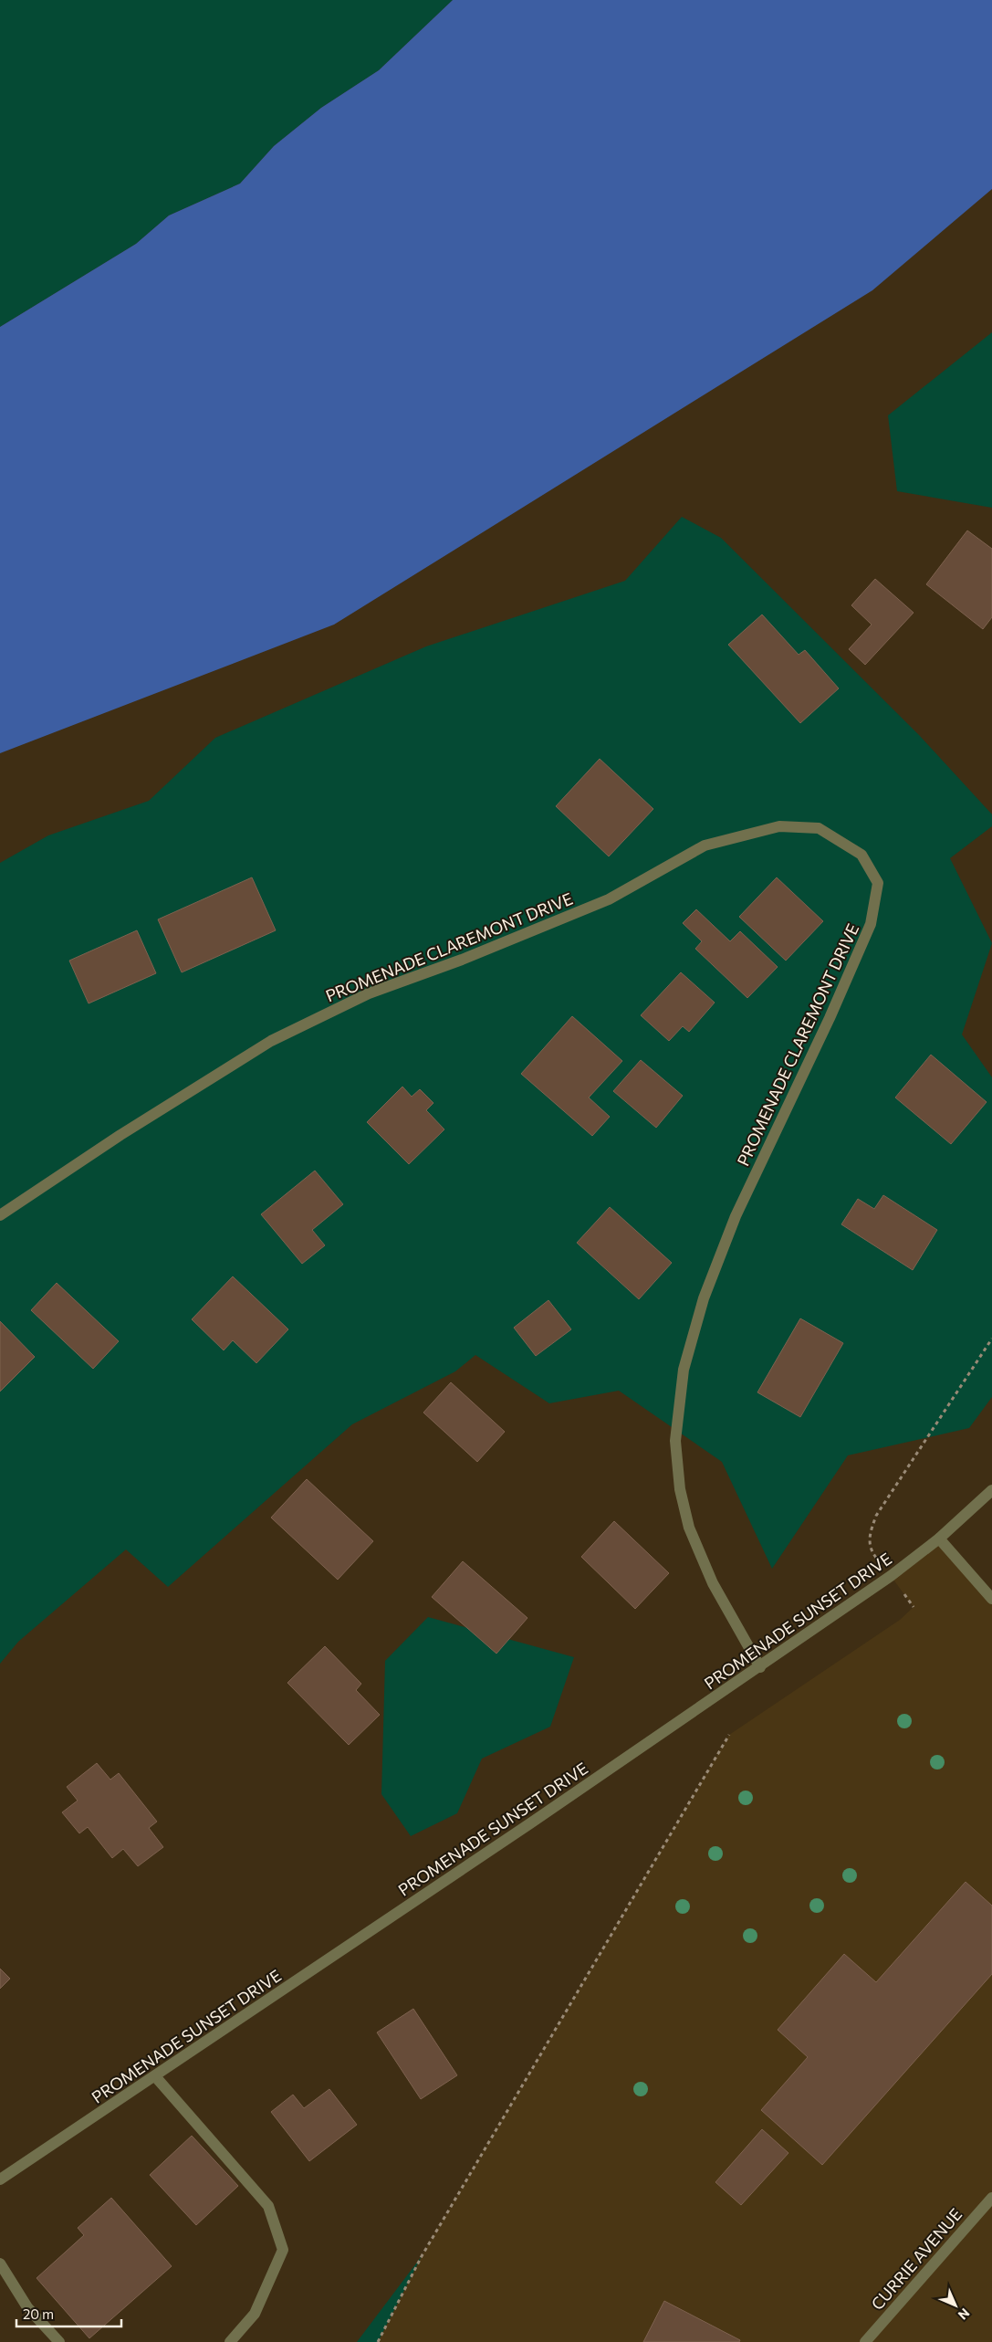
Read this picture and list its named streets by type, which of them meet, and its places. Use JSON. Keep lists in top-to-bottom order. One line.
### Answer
{"streets":{"street":["PROMENADE CLAREMONT DRIVE","PROMENADE SUNSET DRIVE","CURRIE AVENUE"]},"crossings":[["PROMENADE CLAREMONT DRIVE","PROMENADE SUNSET DRIVE"]],"scale_bar":"20 m","north":"bottom right"}
